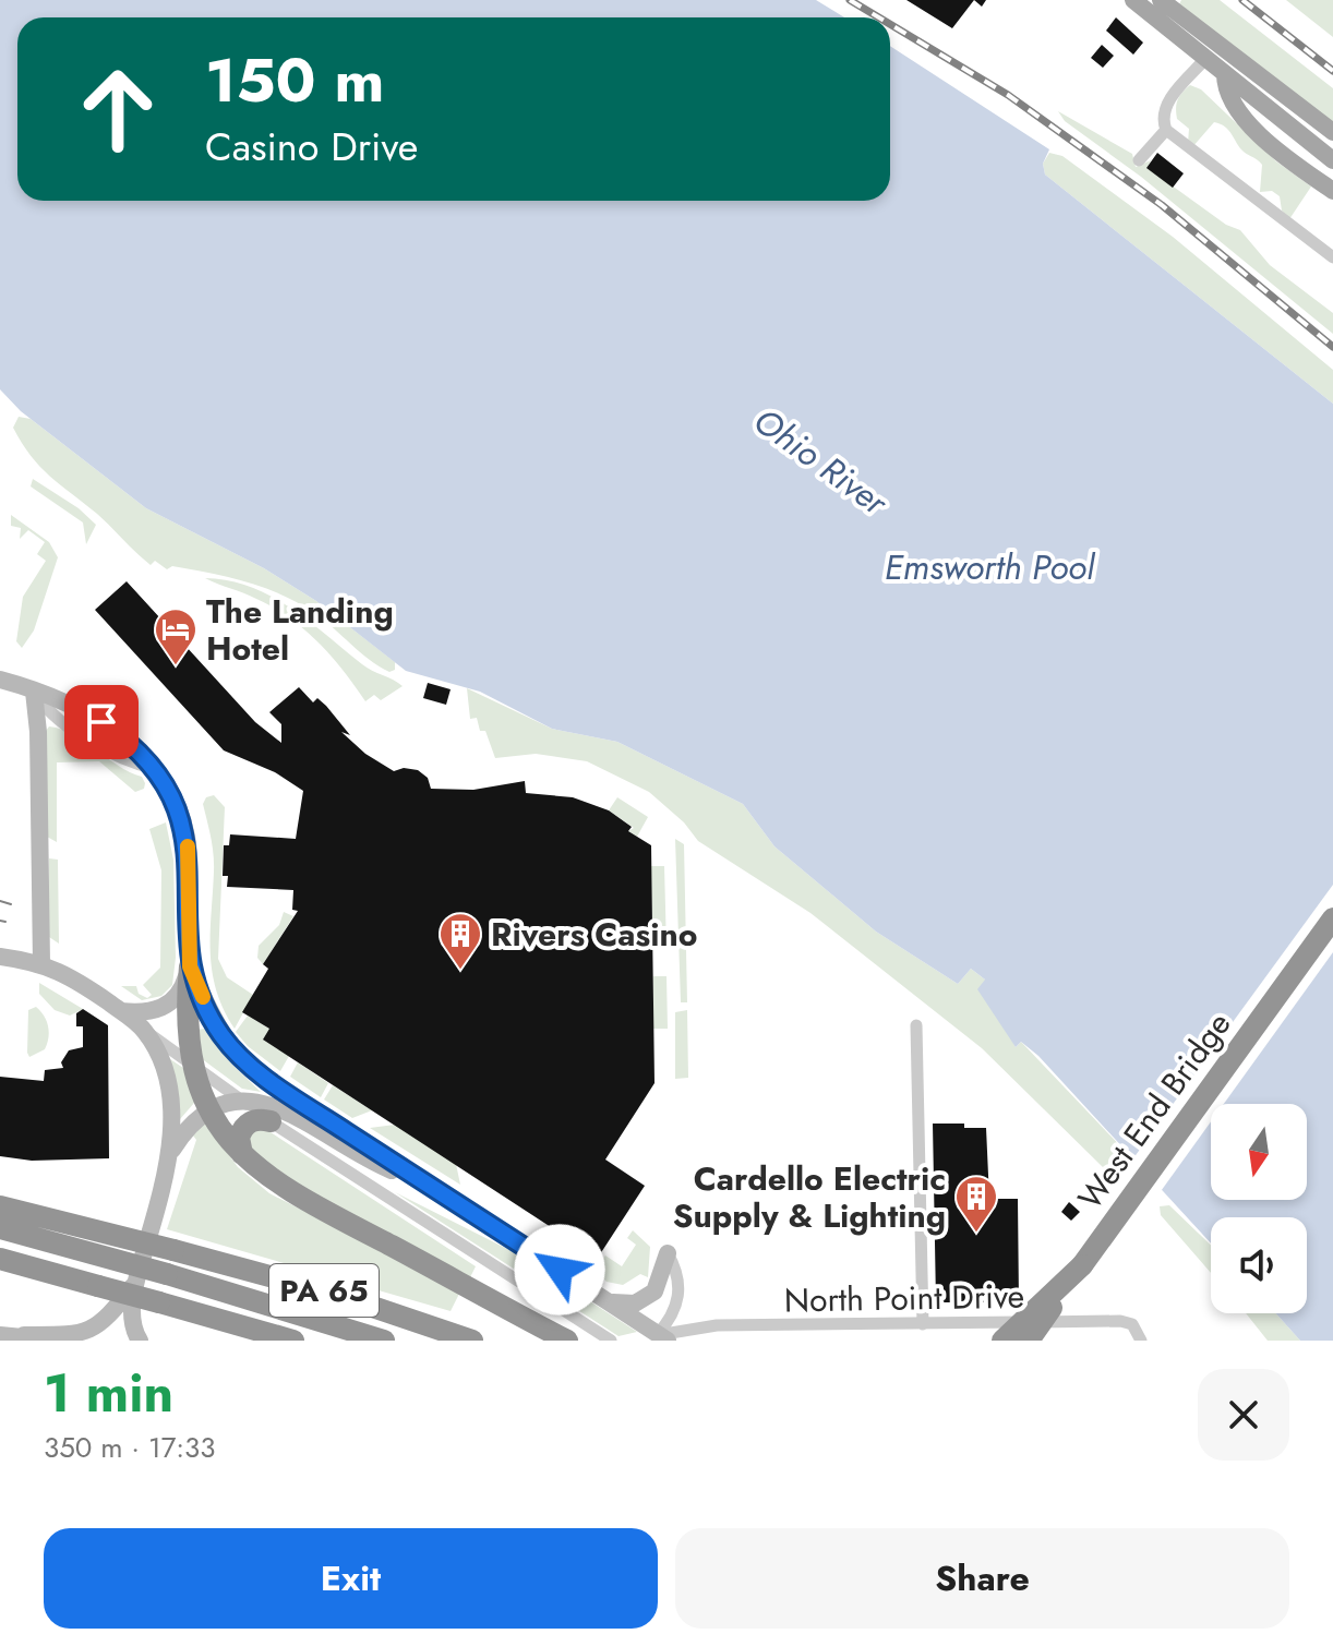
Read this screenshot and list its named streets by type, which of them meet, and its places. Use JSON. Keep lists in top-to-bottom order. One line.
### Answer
{"streets":{"highway":["West End Bridge","PA 65"],"street":["North Point Drive"]},"water":["Ohio River","Emsworth Pool"],"places":{"hotel":["The Landing Hotel"],"building":["Rivers Casino","Cardello Electric Supply & Lighting"]},"north":"bottom","page":{"turn":["150 m","Casino Drive"],"heading":["1 min","350 m · 17:33"],"buttons":["Exit","Share"]}}
